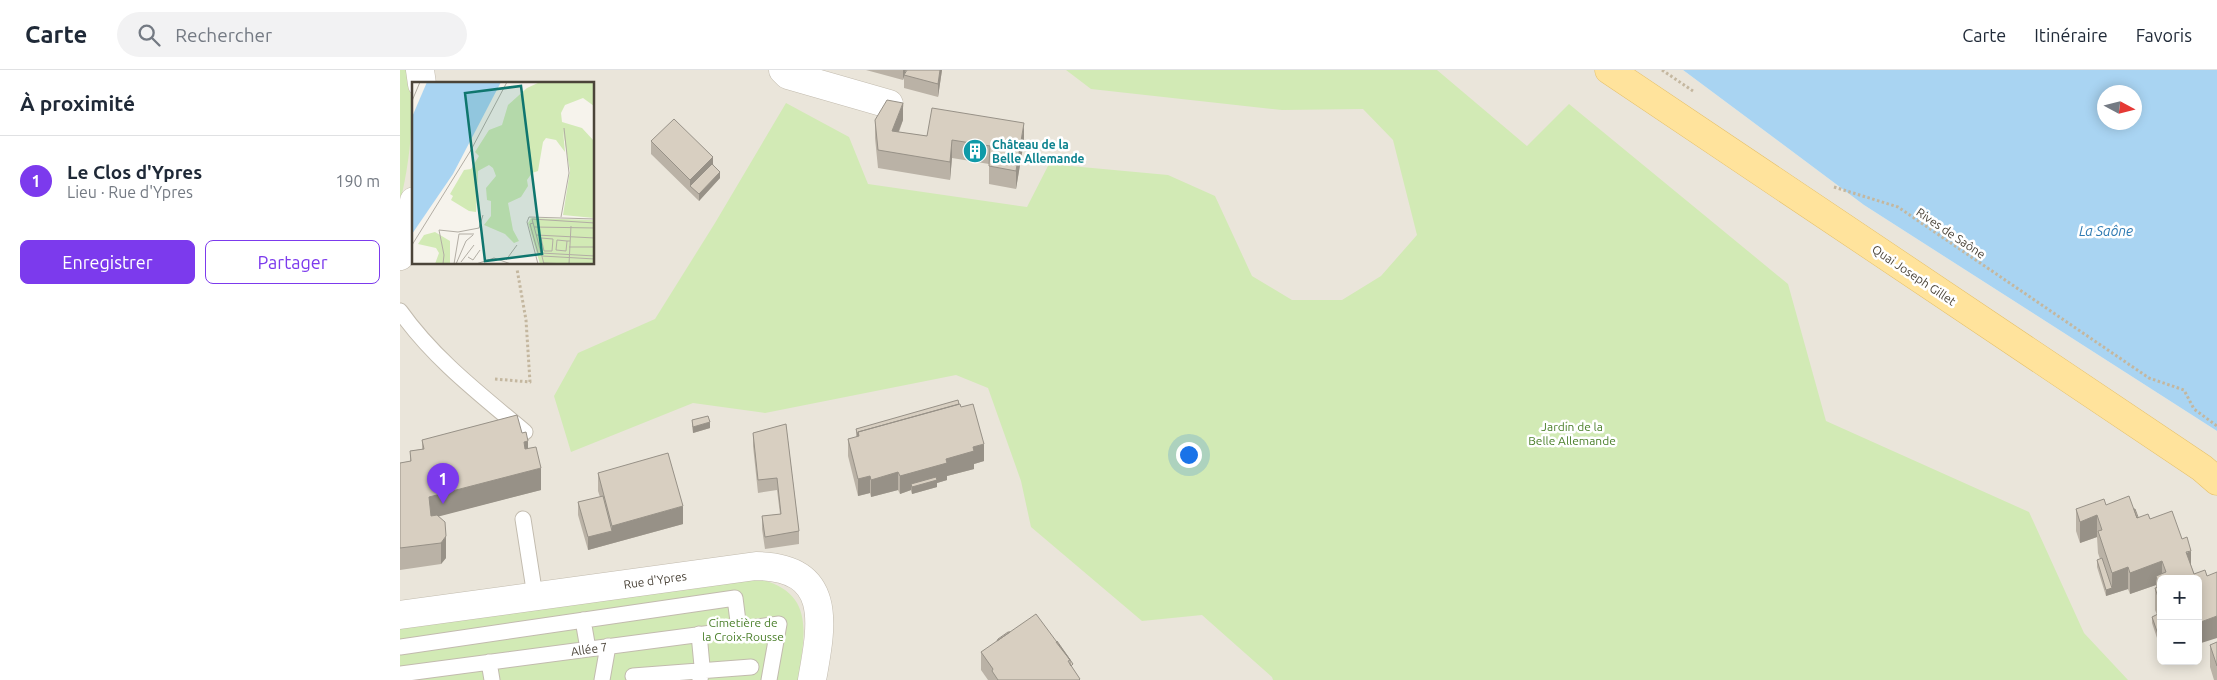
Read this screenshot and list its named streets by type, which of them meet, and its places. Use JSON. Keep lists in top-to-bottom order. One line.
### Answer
{"streets":{"main road":["Quai Joseph Gillet"],"street":["Rue d'Ypres"],"lane":["Allée 7"],"path":["Rives de Saône"]},"water":["La Saône"],"parks":["Jardin de la Belle Allemande","Cimetière de la Croix-Rousse"],"places":{"building":["Château de la Belle Allemande"]},"north":"right","page":{"header":"Carte","search":"Rechercher","nav":["Carte","Itinéraire","Favoris"],"heading":"À proximité","list":[{"mark":"1","name":"Le Clos d'Ypres","note":"Lieu · Rue d'Ypres","value":"190 m"}],"buttons":["Enregistrer","Partager"],"pins":"1","map_buttons":["+","−"]}}
